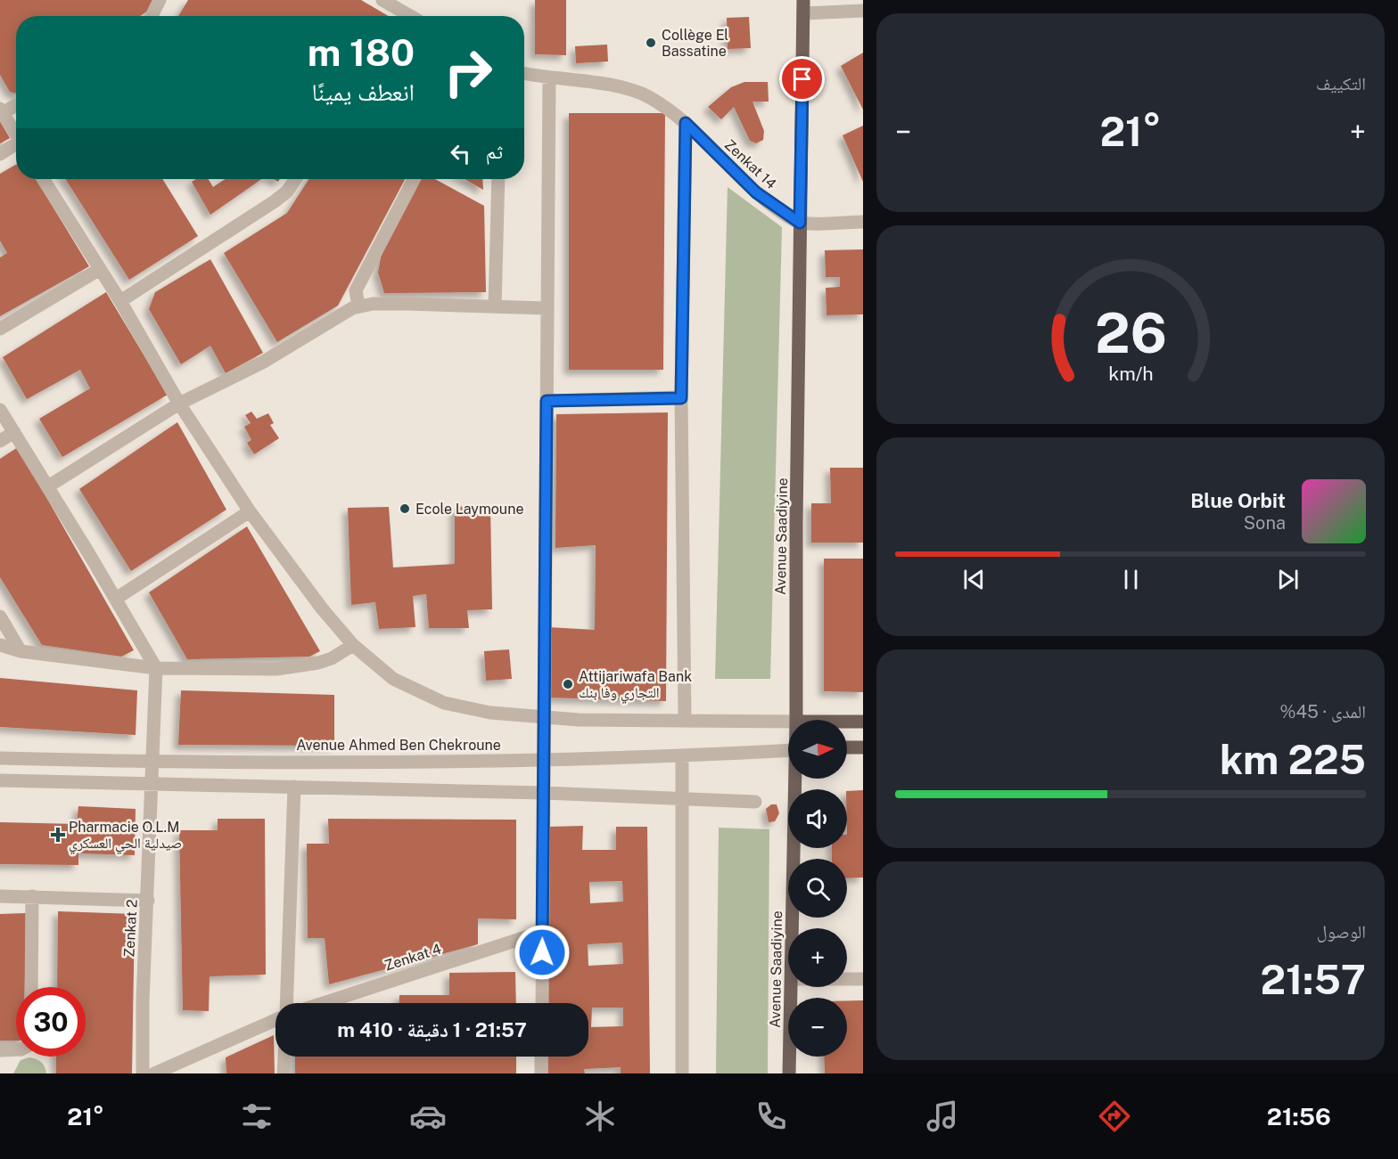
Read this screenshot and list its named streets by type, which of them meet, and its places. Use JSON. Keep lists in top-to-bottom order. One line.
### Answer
{"streets":{"main road":["Avenue Saadiyine"],"street":["Zenkat 14","Avenue Ahmed Ben Chekroune","Zenkat 2","Zenkat 4"]},"crossings":[["Zenkat 14","Avenue Saadiyine"],["Avenue Ahmed Ben Chekroune","Zenkat 2"]],"places":{"other":["Collège El Bassatine","Ecole Laymoune","Attijariwafa Bank التجاري وفا بنك"],"health":["Pharmacie O.L.M صيدلية الحي العسكري"]},"north":"right","page":{"tile":["التكييف",["المدى · 45%","225 km"],["الوصول","21:57"]],"turn":["180 m","انعطف يمينًا"],"heat":["−","21°","+"],"then":"ثم","song":["Blue Orbit","Sona"],"map_buttons":["+","−"],"limit":"30","trip":"21:57 · 1 دقيقة · 410 m","tabs":["21:56","21°"],"gauge":["26","km/h"]}}
